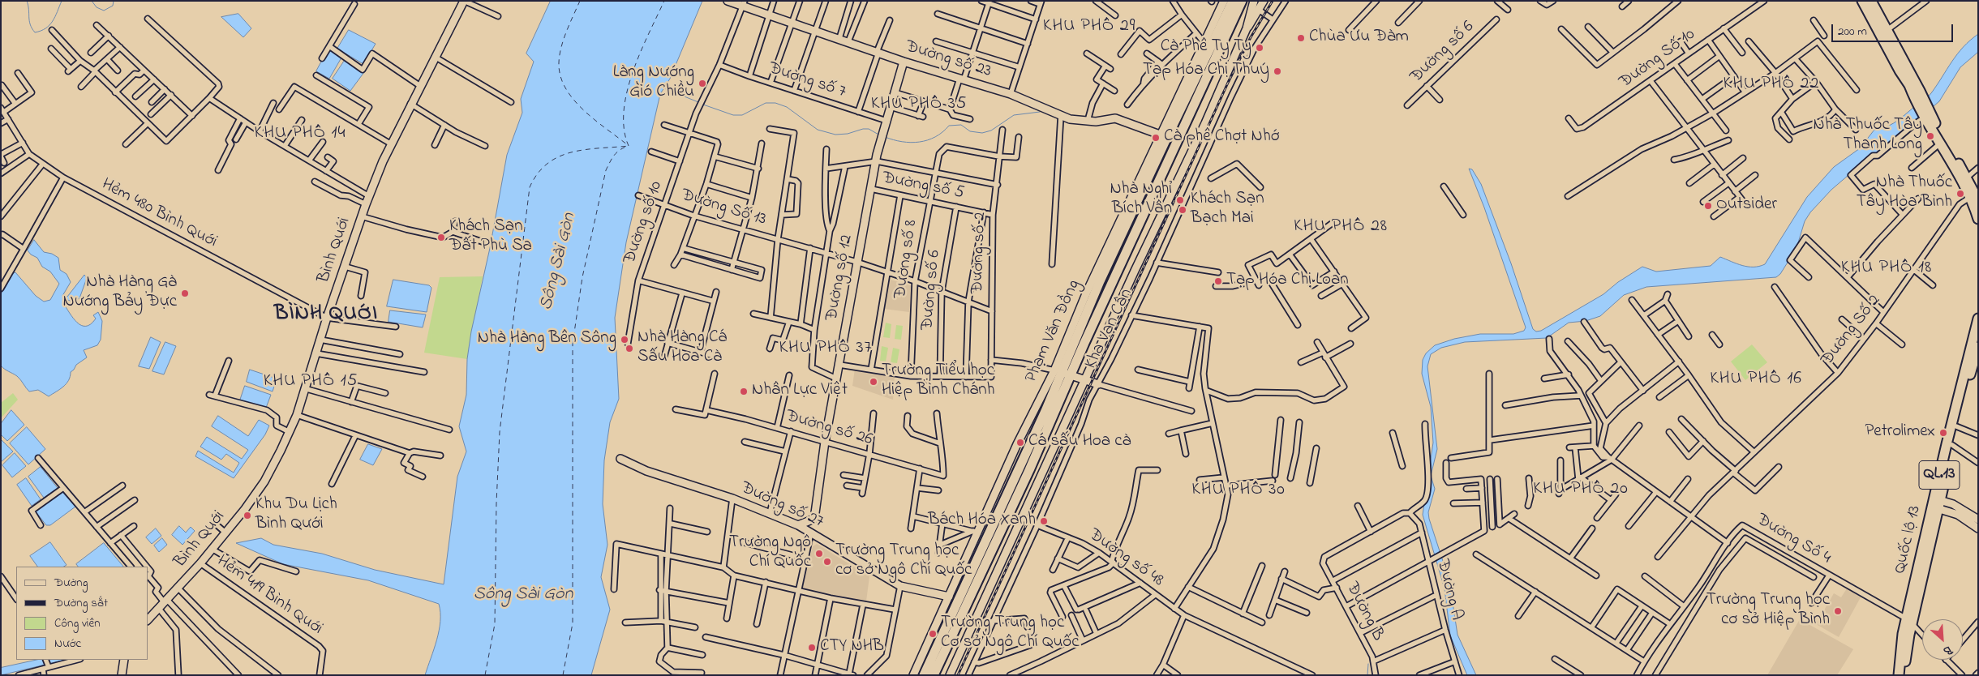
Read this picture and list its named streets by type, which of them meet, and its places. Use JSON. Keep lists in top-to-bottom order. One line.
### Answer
{"streets":{"highway":["Phạm Văn Đồng","QL.13","Quốc lộ 13"],"main road":["Đường số 23","Bình Quới","Đường số 12","Đường số 27"],"street":["Đường số 6","Đường Số 10","Đường số 7","Đường số 5","Đường Số 13","Hẻm 480 Bình Quới","Đường số 10","Đường số 2","Đường số 8","Kha Vạn Cân","Đường Số 2","Đường số 26","Đường Số 4","Đường số 48","Đường A","Hẻm 419 Bình Quới","Đường B"]},"crossings":[["Đường số 6","Đường số 5"],["Đường số 6","Đường Số 13"],["Đường số 23","Phạm Văn Đồng"],["Đường số 7","Đường số 10"],["Đường số 7","Đường số 12"],["Đường số 5","Đường số 2"],["Đường số 5","Đường số 8"],["Đường số 5","Đường số 12"],["Đường Số 13","Đường số 10"],["Đường Số 13","Đường số 2"],["Đường Số 13","Đường số 8"],["Đường Số 13","Đường số 12"],["Hẻm 480 Bình Quới","Bình Quới"],["Bình Quới","Hẻm 419 Bình Quới"],["Đường số 2","Đường số 8"],["Đường số 12","Đường số 26"],["Đường số 12","Đường số 27"],["Kha Vạn Cân","Đường số 48"],["Phạm Văn Đồng","Đường số 27"],["Đường Số 4","Quốc lộ 13"]],"districts":["KHU PHỐ 29","KHU PHỐ 22","KHU PHỐ 35","KHU PHỐ 14","KHU PHỐ 28","KHU PHỐ 18","BÌNH QUỚI","KHU PHỐ 37","KHU PHỐ 16","KHU PHỐ 15","KHU PHỐ 20","KHU PHỐ 30"],"water":["Sông Sài Gòn"],"places":["Chùa Ưu Đàm","Cà Phê Ty Ty","Tạp Hóa Chị Thuý","Làng Nướng Gió Chiều","Nhà Thuốc Tây Thanh Long","Cà phê Chợt Nhớ","Nhà Thuốc Tây Hòa Bình","Nhà Nghỉ Bích Vân","Outsider","Khách Sạn Bạch Mai","Khách Sạn Đất Phù Sa","Tạp Hóa Chị Loan","Nhà Hàng Gà Nướng Bảy Đực","Nhà Hàng Bên Sông","Nhà Hàng Cá Sấu Hoa Cà","Trường Tiểu học Hiệp Bình Chánh","Nhân Lực Việt","Petrolimex","Cá sấu Hoa cà","Khu Du Lịch Bình Qưới","Bách Hóa Xanh","Trường Ngô Chí Quốc","Trường Trung học cơ sở Ngô Chí Quốc","Trường Trung học cơ sở Hiệp Bình","Trường Trung học Cơ sở Ngô Chí Quốc","CTY NHB"],"legend":["Đường","Đường sắt","Công viên","Nước"],"scale_bar":"200 m","north":"bottom right"}
